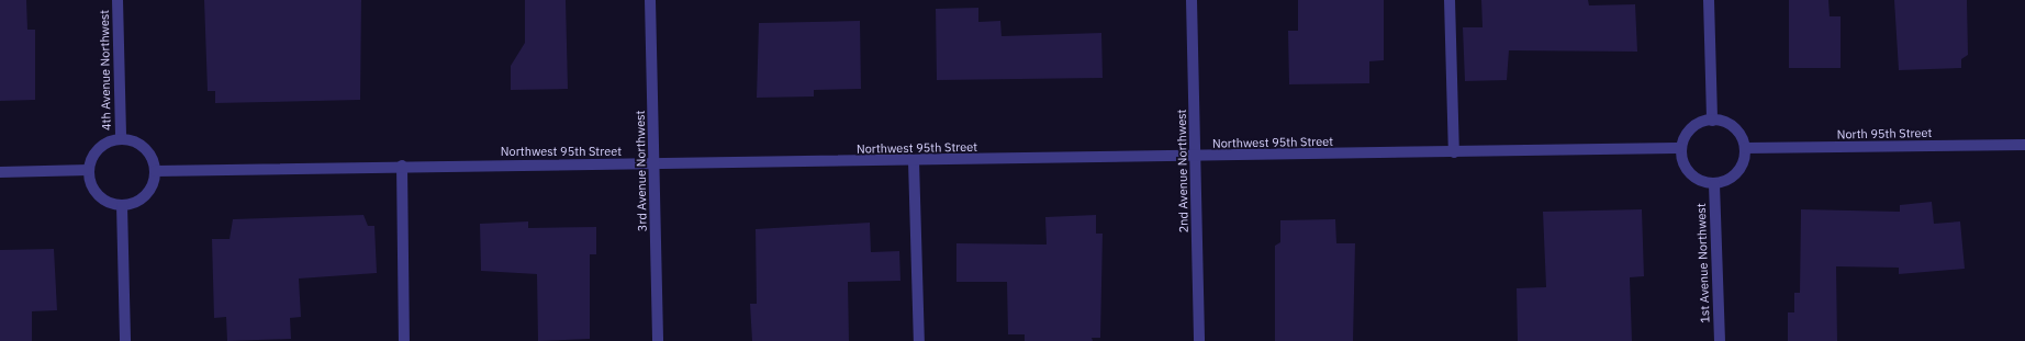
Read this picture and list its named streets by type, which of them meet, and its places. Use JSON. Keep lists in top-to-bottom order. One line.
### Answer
{"streets":{"street":["4th Avenue Northwest","North 95th Street","Northwest 95th Street","3rd Avenue Northwest","2nd Avenue Northwest","1st Avenue Northwest"]},"crossings":[["4th Avenue Northwest","Northwest 95th Street"],["North 95th Street","Northwest 95th Street"],["North 95th Street","1st Avenue Northwest"],["Northwest 95th Street","3rd Avenue Northwest"],["Northwest 95th Street","2nd Avenue Northwest"],["Northwest 95th Street","1st Avenue Northwest"]]}
